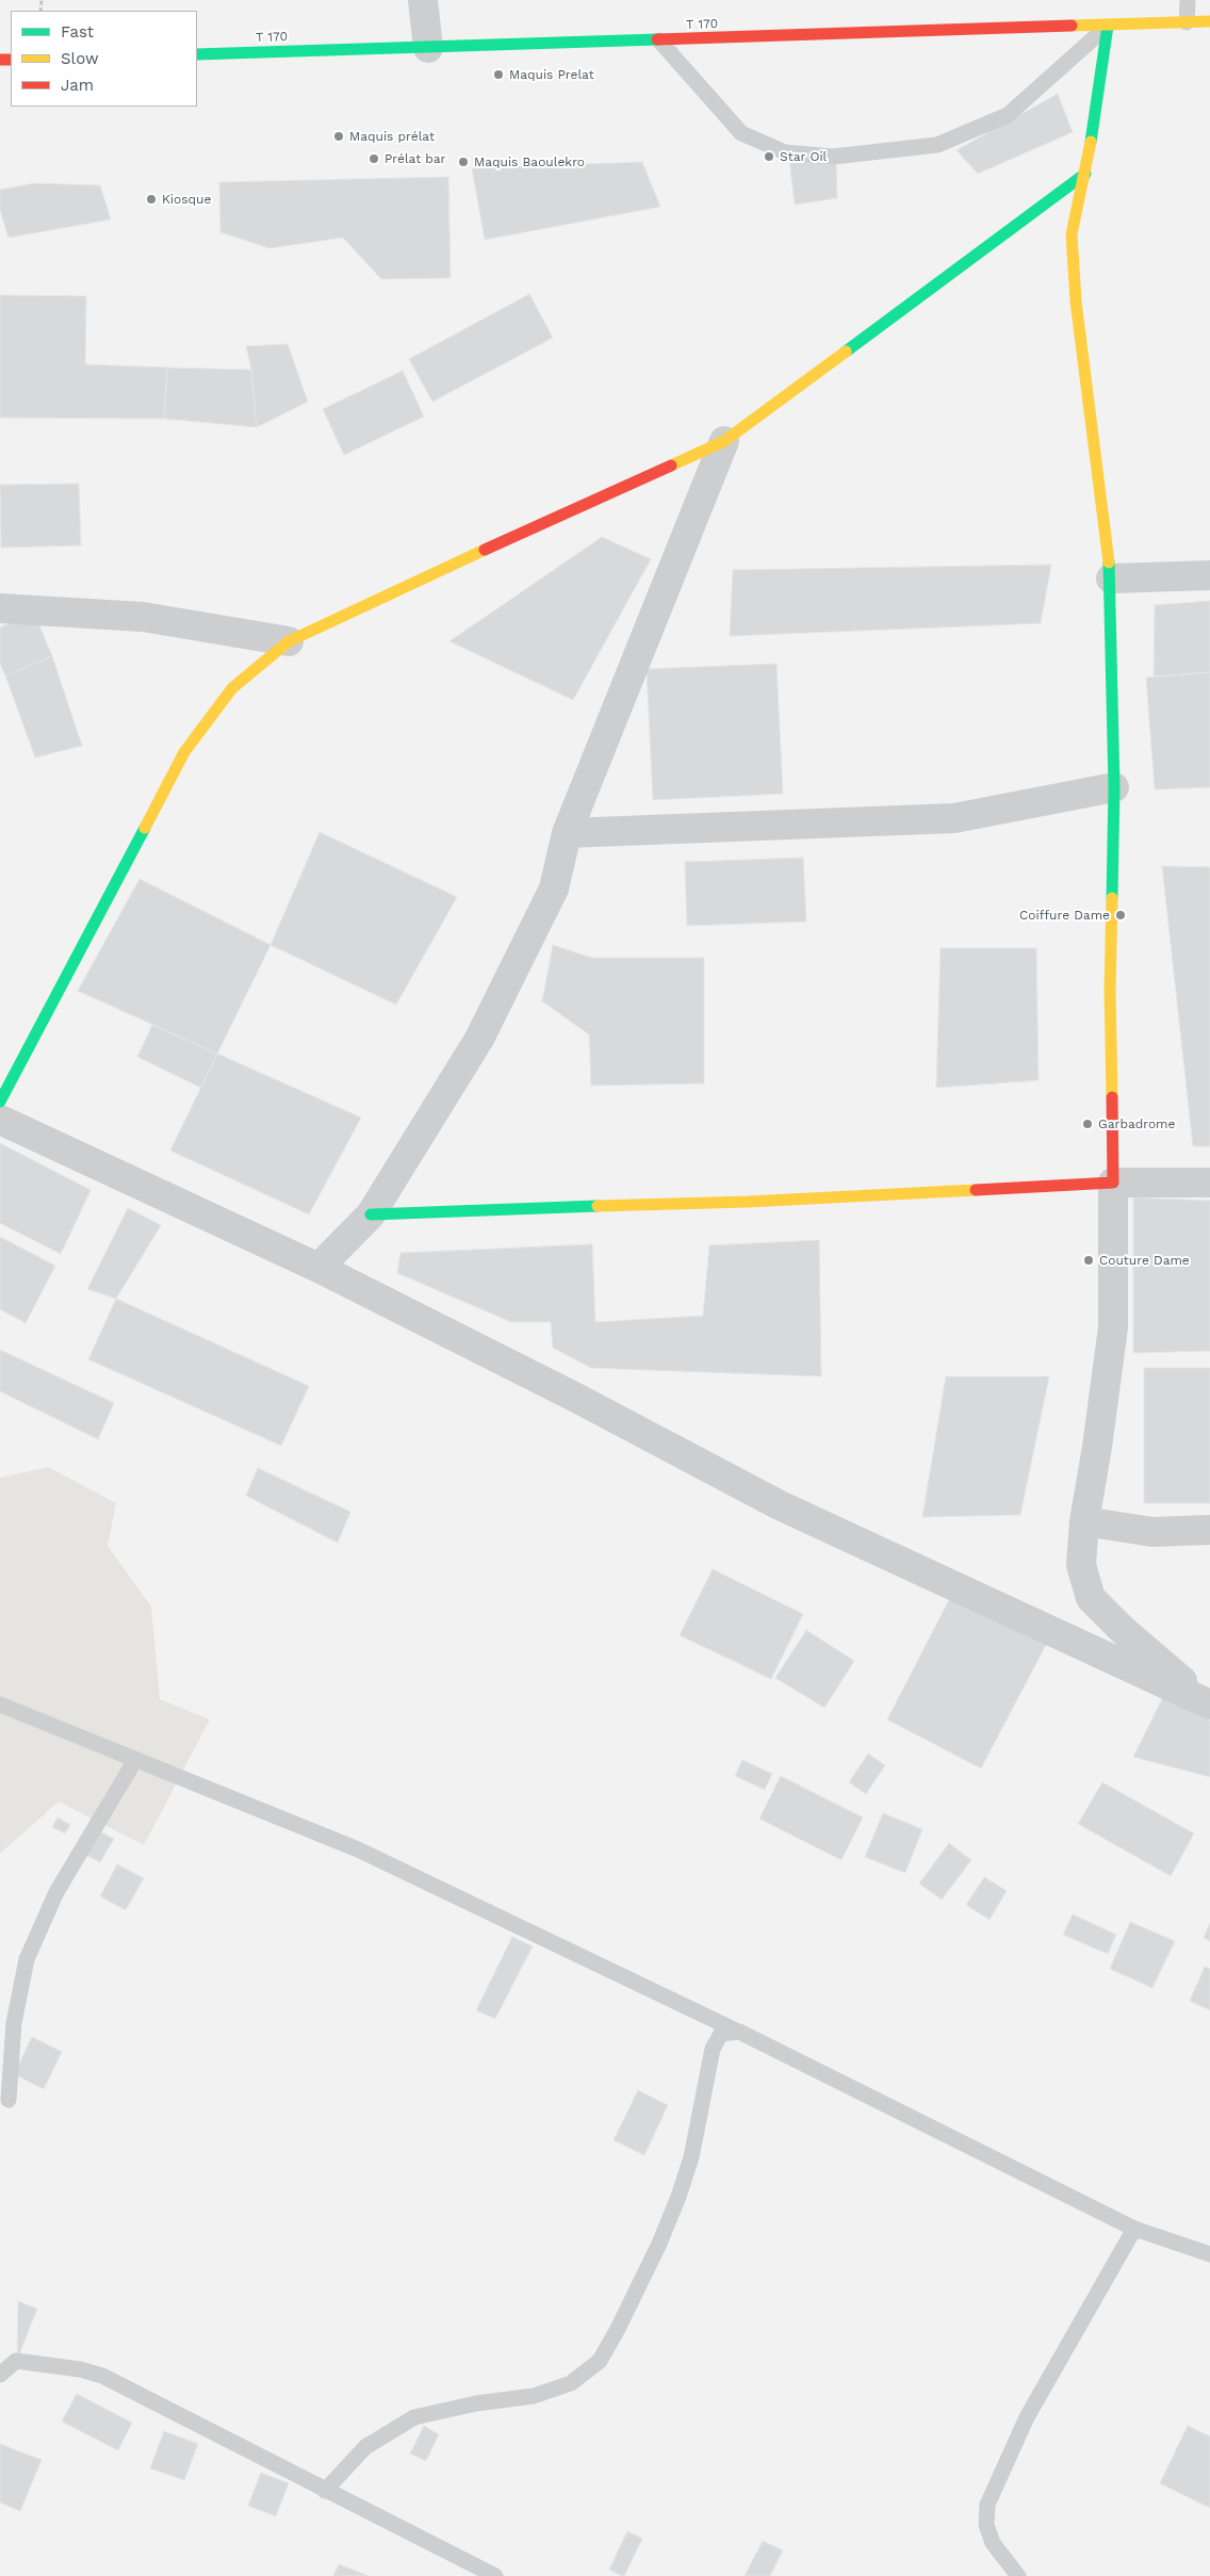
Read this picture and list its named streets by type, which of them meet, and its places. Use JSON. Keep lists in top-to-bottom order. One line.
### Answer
{"streets":{"street":["T 170"]},"places":["Maquis Prelat","Maquis prélat","Star Oil","Prélat bar","Maquis Baoulekro","Kiosque","Coiffure Dame","Garbadrome","Couture Dame"],"legend":["Fast","Slow","Jam"]}
